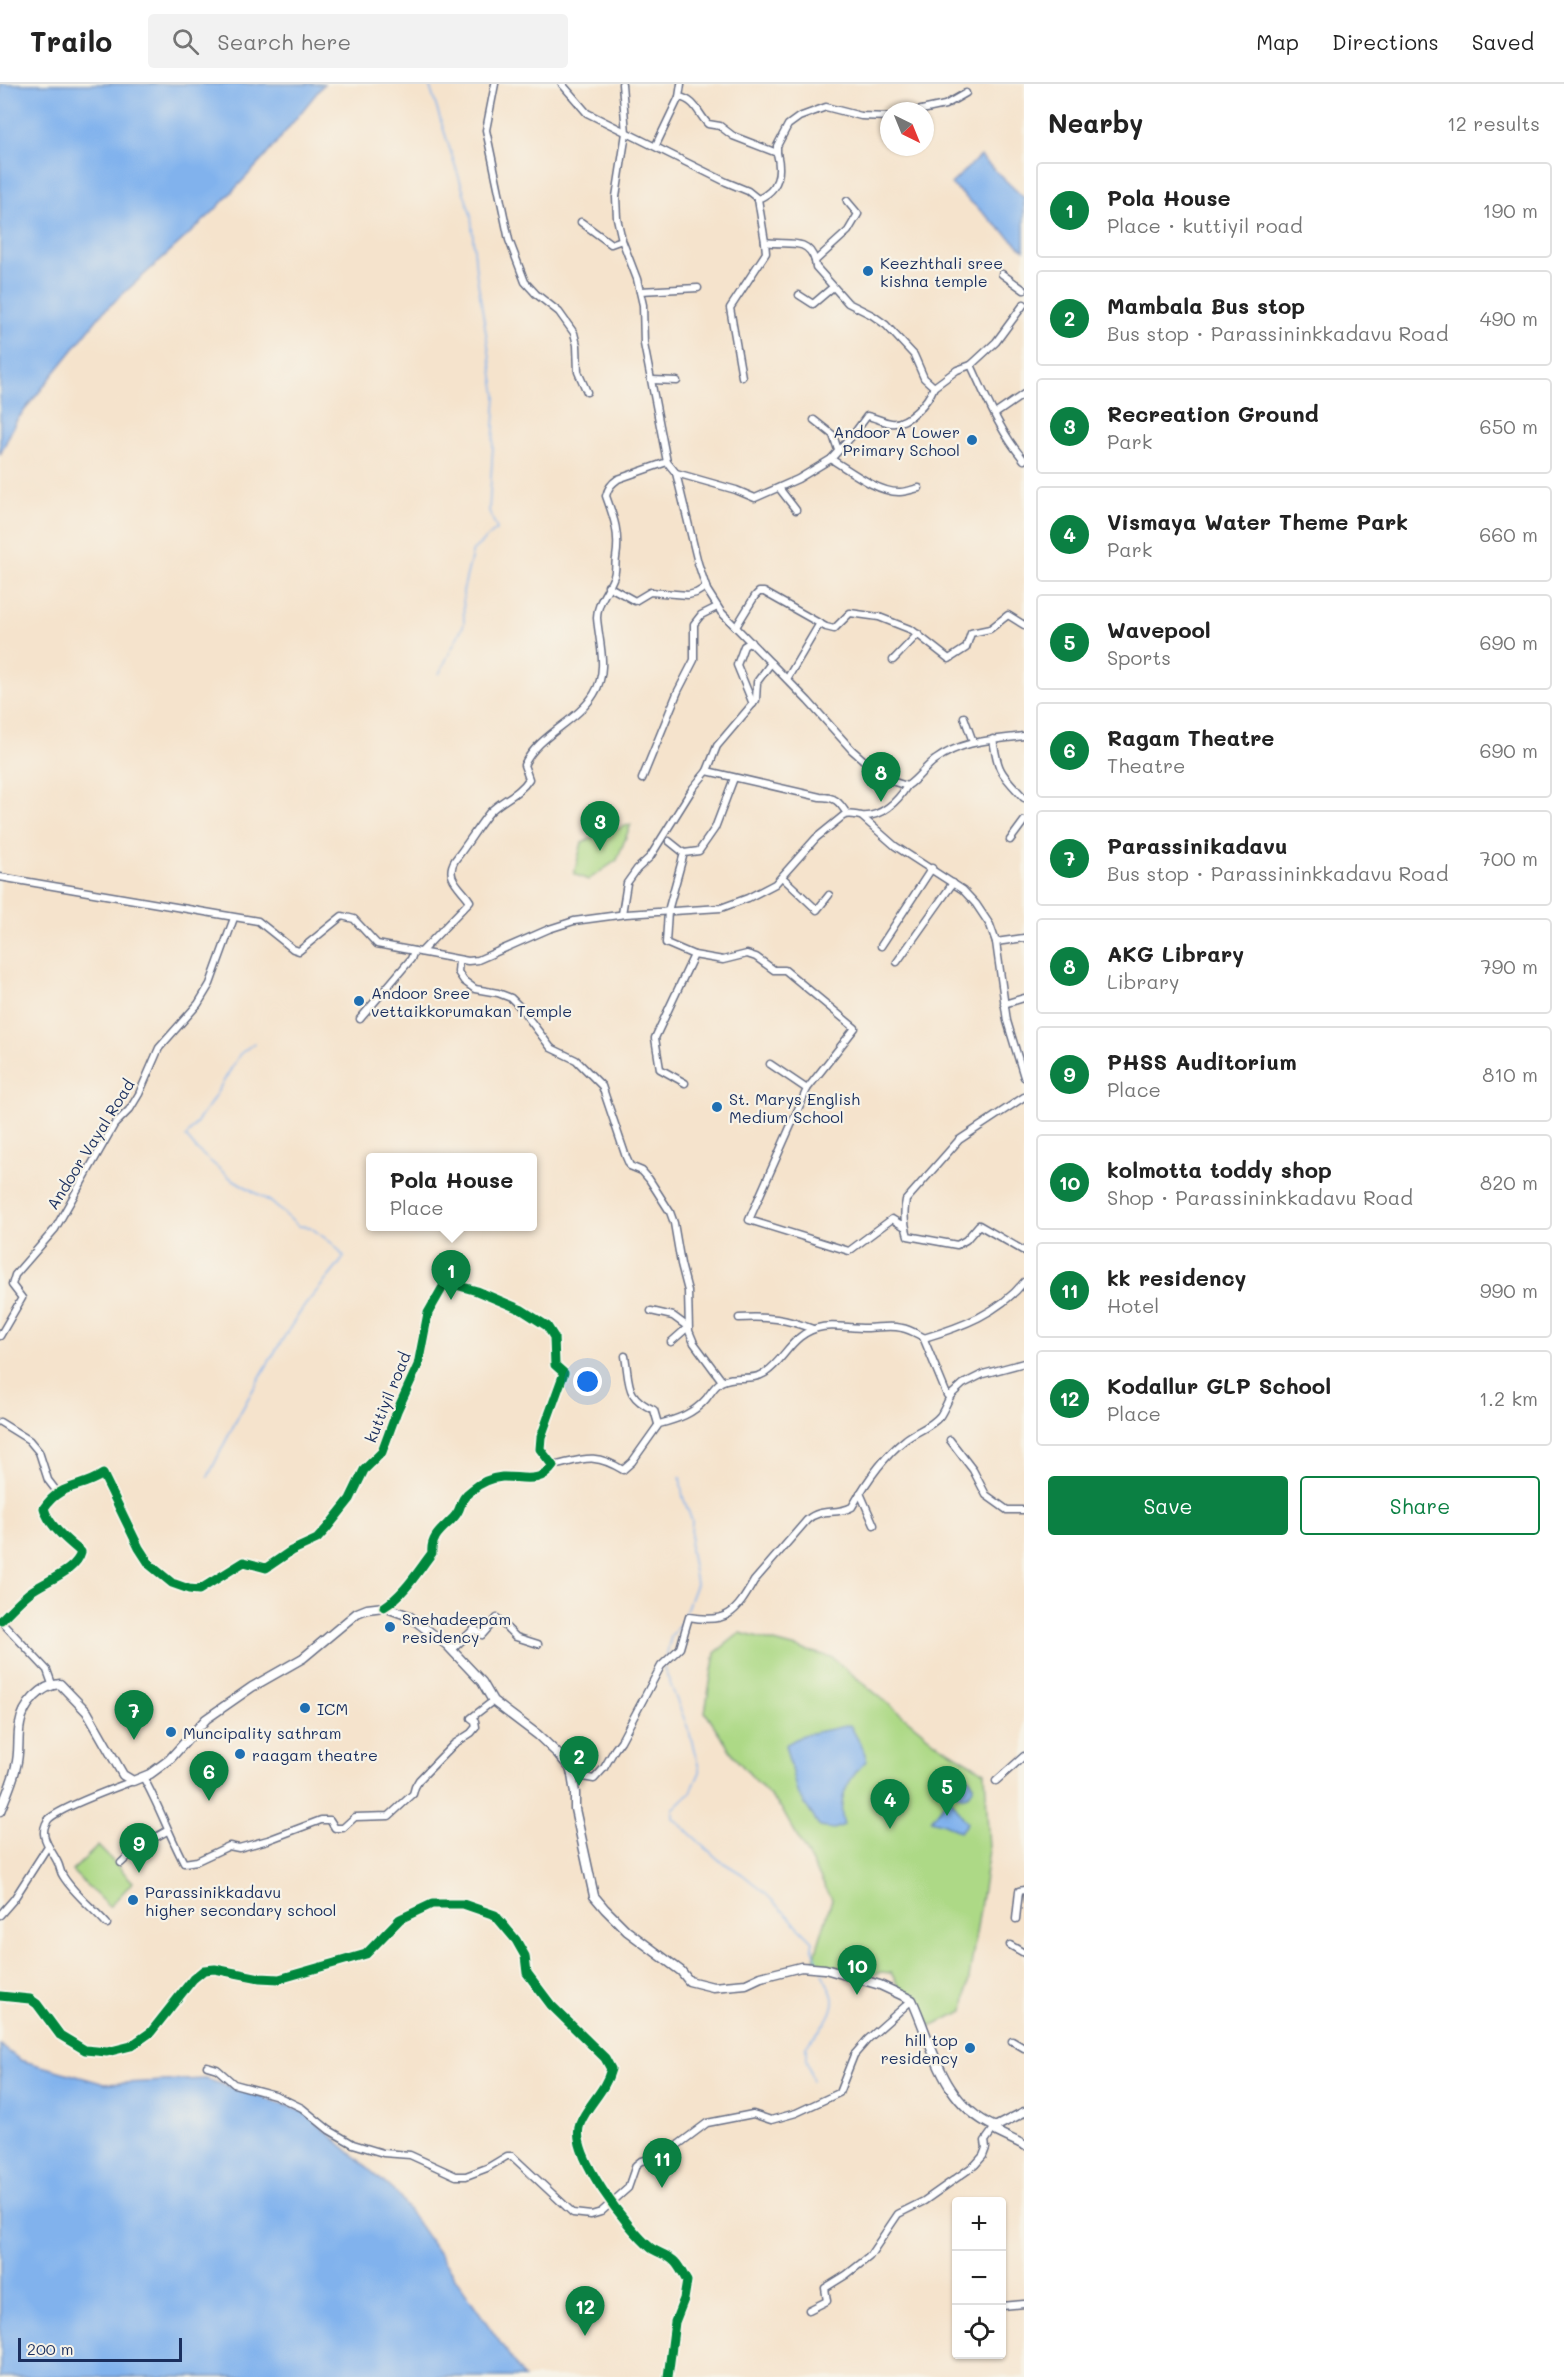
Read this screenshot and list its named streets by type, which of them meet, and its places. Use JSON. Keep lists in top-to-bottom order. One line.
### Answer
{"streets":{"street":["Andoor Vayal Road","kuttiyil road"]},"places":["Keezhthali sree kishna temple","Andoor A Lower Primary School","Andoor Sree vettaikkorumakan Temple","St. Marys English Medium School","Snehadeepam residency","ICM","Muncipality sathram","raagam theatre","Parassinikkadavu higher secondary school","hill top residency"],"scale_bar":"200 m","north":"bottom right","page":{"header":"Trailo","search":"Search here","nav":["Map","Directions","Saved"],"heading":["Nearby","12 results"],"list":[{"mark":"1","name":"Pola House","note":"Place · kuttiyil road","value":"190 m"},{"mark":"2","name":"Mambala Bus stop","note":"Bus stop · Parassininkkadavu Road","value":"490 m"},{"mark":"3","name":"Recreation Ground","note":"Park","value":"650 m"},{"mark":"4","name":"Vismaya Water Theme Park","note":"Park","value":"660 m"},{"mark":"5","name":"Wavepool","note":"Sports","value":"690 m"},{"mark":"6","name":"Ragam Theatre","note":"Theatre","value":"690 m"},{"mark":"7","name":"Parassinikadavu","note":"Bus stop · Parassininkkadavu Road","value":"700 m"},{"mark":"8","name":"AKG Library","note":"Library","value":"790 m"},{"mark":"9","name":"PHSS Auditorium","note":"Place","value":"810 m"},{"mark":"10","name":"kolmotta toddy shop","note":"Shop · Parassininkkadavu Road","value":"820 m"},{"mark":"11","name":"kk residency","note":"Hotel","value":"990 m"},{"mark":"12","name":"Kodallur GLP School","note":"Place","value":"1.2 km"}],"pins":["8","3","1","7","2","6","5","4","9","10","11","12"],"popup":["Pola House","Place"],"buttons":["Save","Share"],"map_buttons":["+","−"],"scale":"200 m"}}
